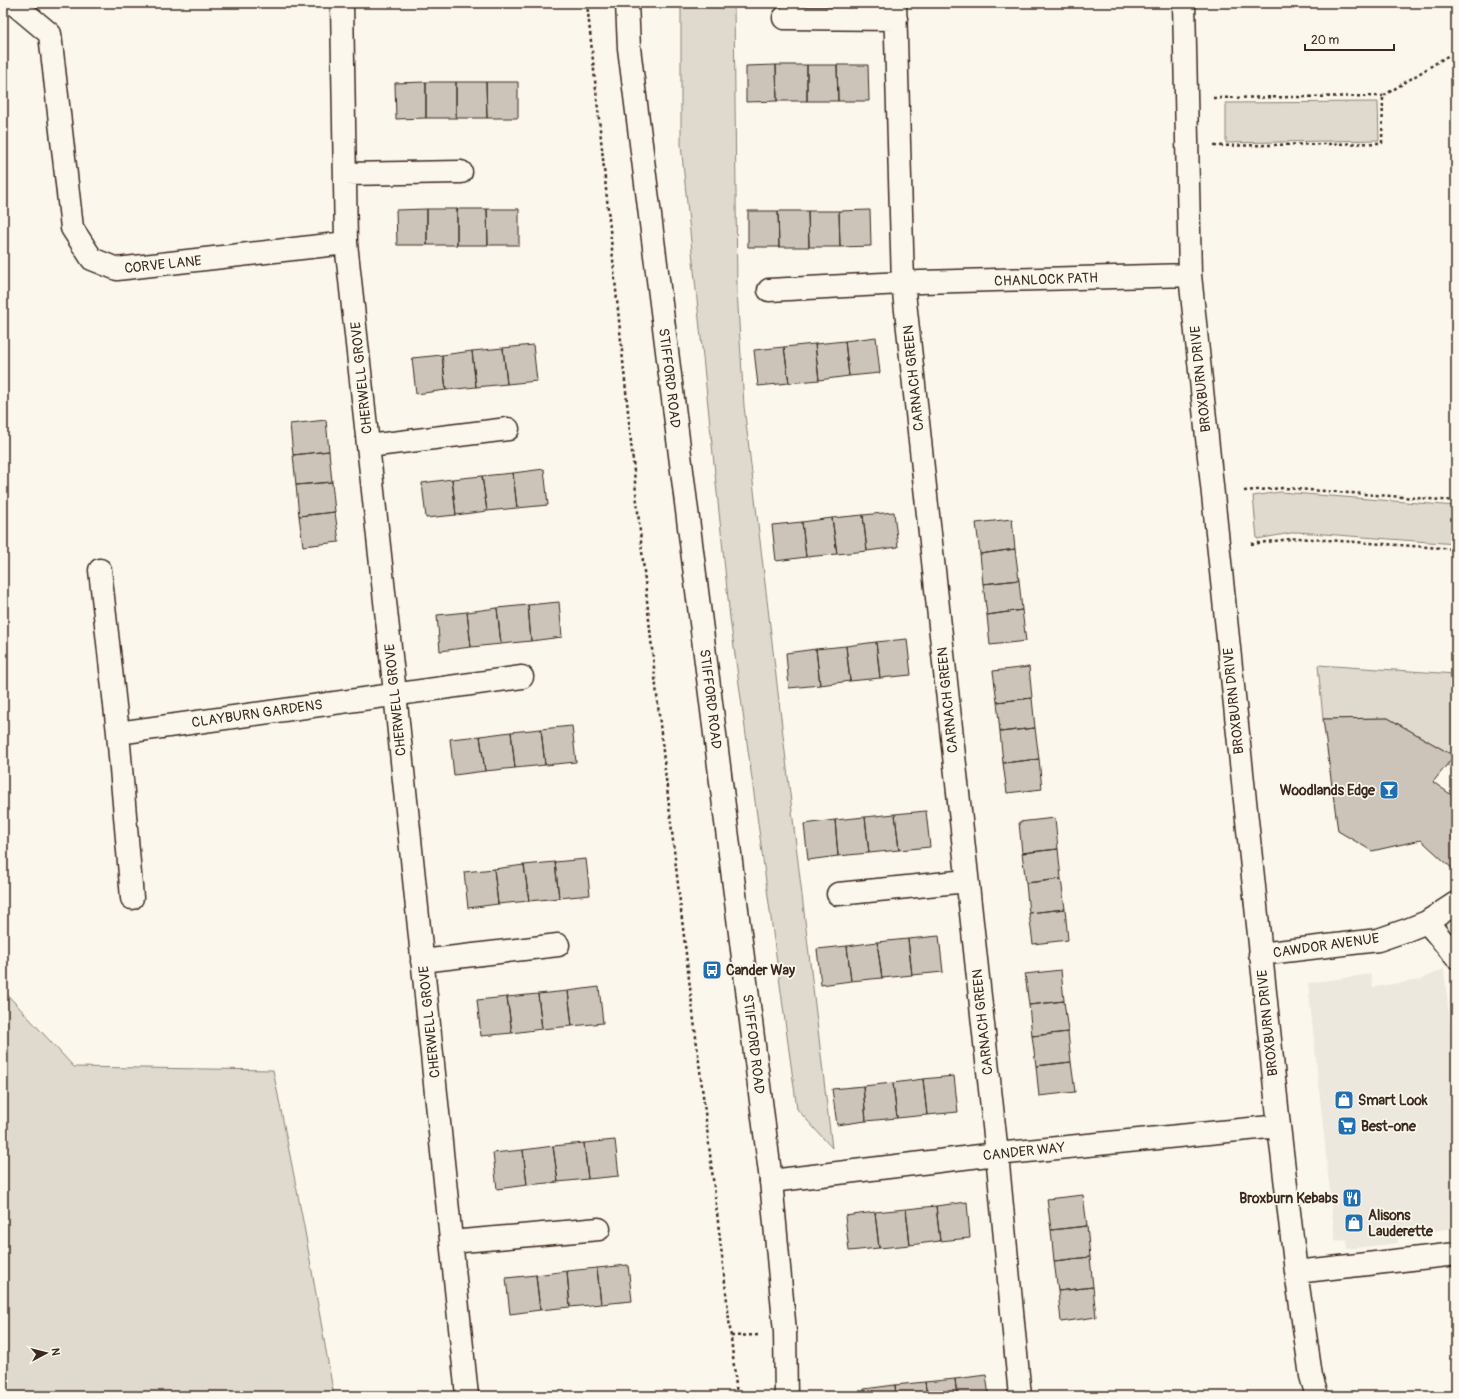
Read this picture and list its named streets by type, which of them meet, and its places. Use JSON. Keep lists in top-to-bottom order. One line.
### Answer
{"streets":{"street":["CORVE LANE","CHANLOCK PATH","CHERWELL GROVE","STIFFORD ROAD","CARNACH GREEN","BROXBURN DRIVE","CLAYBURN GARDENS","CAWDOR AVENUE","CANDER WAY"]},"crossings":[["CORVE LANE","CHERWELL GROVE"],["CHANLOCK PATH","CARNACH GREEN"],["CHANLOCK PATH","BROXBURN DRIVE"],["CHERWELL GROVE","CLAYBURN GARDENS"],["STIFFORD ROAD","CANDER WAY"],["CARNACH GREEN","CANDER WAY"],["BROXBURN DRIVE","CAWDOR AVENUE"],["BROXBURN DRIVE","CANDER WAY"]],"places":{"bar":["Woodlands Edge"],"bus stop":["Cander Way"],"shop":["Smart Look","Alisons Lauderette"],"supermarket":["Best-one"],"restaurant":["Broxburn Kebabs"]},"scale_bar":"20 m","north":"right"}
